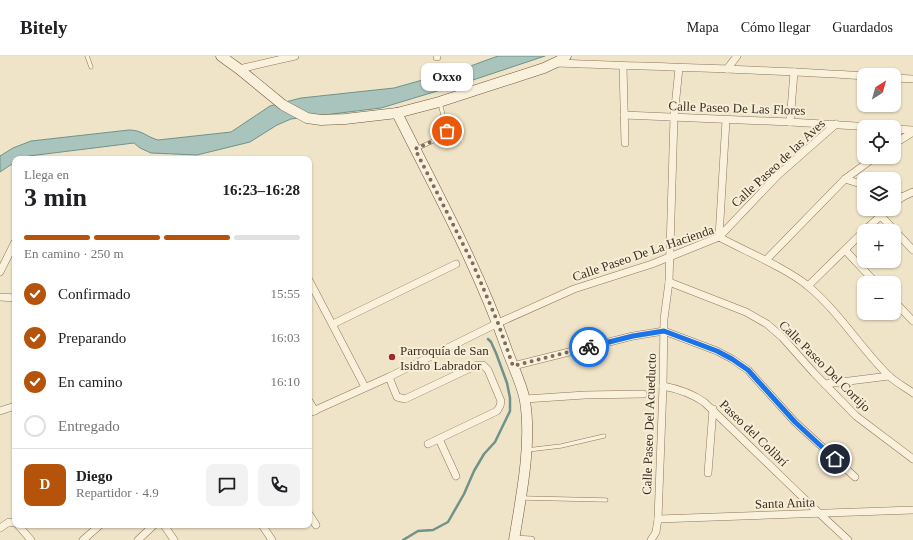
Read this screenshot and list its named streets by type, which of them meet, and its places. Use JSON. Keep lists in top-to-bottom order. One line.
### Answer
{"streets":{"street":["Calle Paseo De Las Flores","Calle Paseo de las Aves","Calle Paseo De La Hacienda","Calle Paseo Del Cortijo","Calle Paseo Del Acueducto","Paseo del Colibrí","Santa Anita"]},"crossings":[["Calle Paseo De Las Flores","Calle Paseo de las Aves"],["Calle Paseo De Las Flores","Calle Paseo Del Acueducto"],["Calle Paseo de las Aves","Calle Paseo De La Hacienda"],["Calle Paseo De La Hacienda","Calle Paseo Del Acueducto"],["Calle Paseo Del Cortijo","Calle Paseo Del Acueducto"],["Calle Paseo Del Acueducto","Paseo del Colibrí"],["Calle Paseo Del Acueducto","Santa Anita"],["Paseo del Colibrí","Santa Anita"]],"places":["Oxxo","Parroquía de San Isidro Labrador"],"north":"top right","page":{"header":"Bitely","nav":["Mapa","Cómo llegar","Guardados"],"bubble":"Oxxo","map_buttons":["+","−"],"heading":["3 min","Llega en","16:23–16:28"],"panel":["Diego","Repartidor · 4.9"],"bar":"En camino · 250 m","list":[["Confirmado","15:55"],["Preparando","16:03"],["En camino","16:10"],"Entregado"],"round":"D"}}
